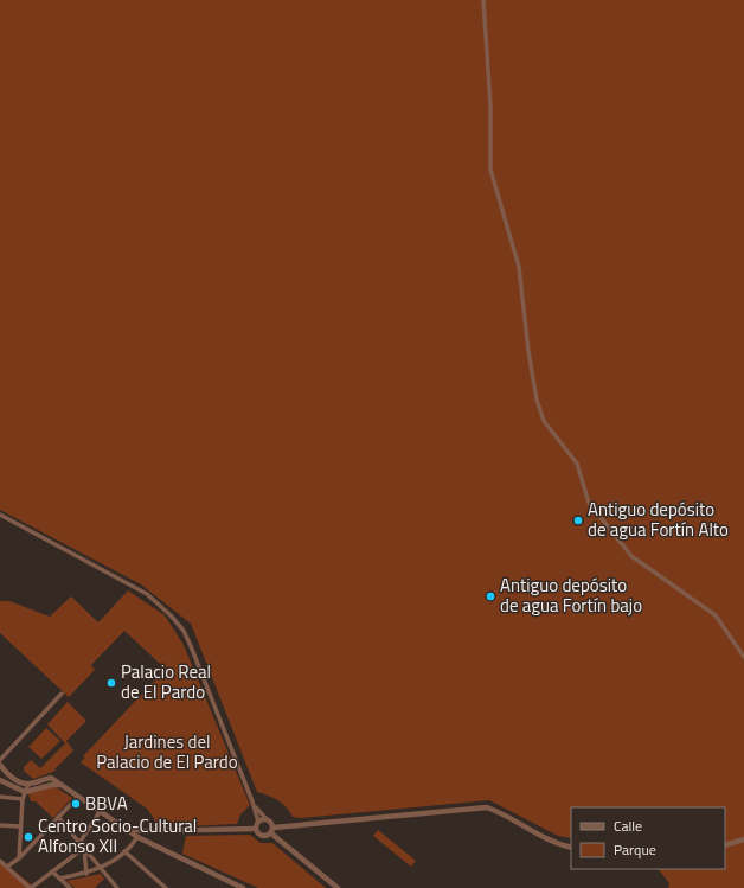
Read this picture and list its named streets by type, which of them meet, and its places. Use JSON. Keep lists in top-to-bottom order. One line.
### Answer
{"parks":["Jardines del Palacio de El Pardo"],"places":["Antiguo depósito de agua Fortín Alto","Antiguo depósito de agua Fortín bajo","Palacio Real de El Pardo","BBVA","Centro Socio-Cultural Alfonso XII"],"legend":["Calle","Parque"]}
